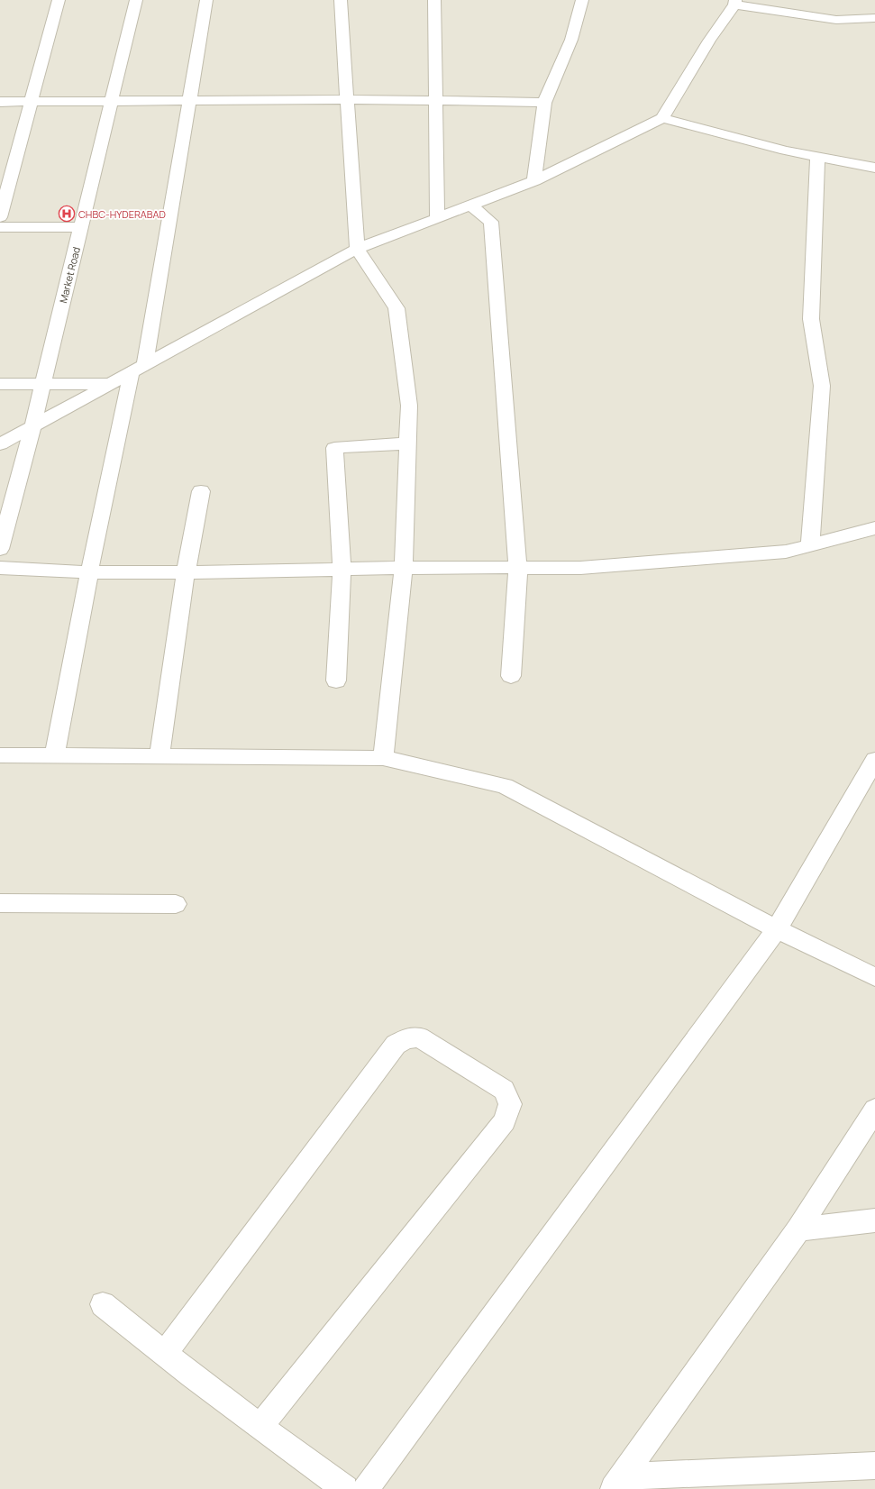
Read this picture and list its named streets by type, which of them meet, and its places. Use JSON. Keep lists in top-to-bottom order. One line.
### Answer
{"streets":{"street":["Market Road"]},"places":{"hospital":["CHBC-HYDERABAD"]}}
